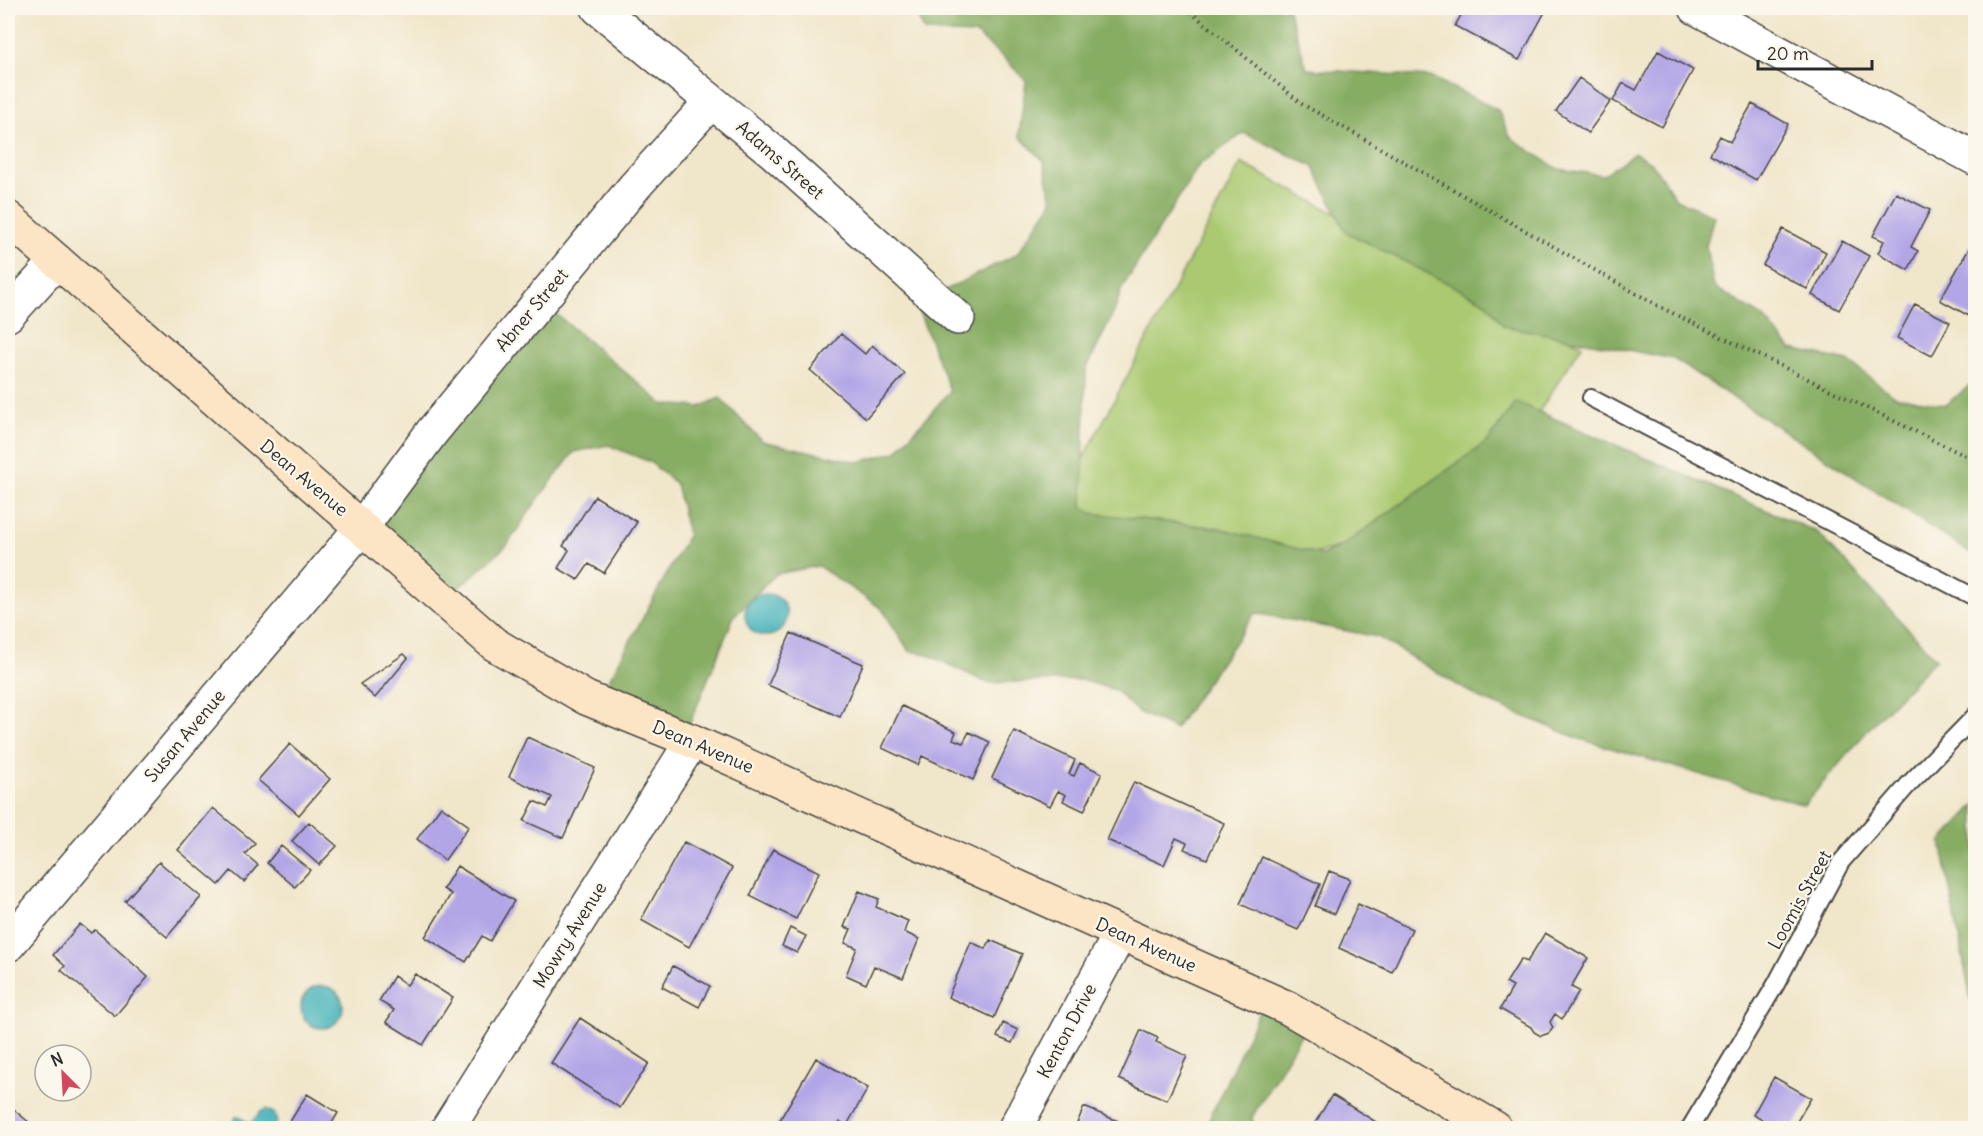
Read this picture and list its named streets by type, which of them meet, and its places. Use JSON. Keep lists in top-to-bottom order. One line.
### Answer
{"streets":{"street":["Adams Street","Abner Street","Dean Avenue","Susan Avenue","Mowry Avenue","Kenton Drive"],"lane":["Loomis Street"]},"crossings":[["Adams Street","Abner Street"],["Abner Street","Dean Avenue"],["Abner Street","Susan Avenue"],["Dean Avenue","Susan Avenue"],["Dean Avenue","Mowry Avenue"],["Dean Avenue","Kenton Drive"]],"scale_bar":"20 m","north":"top left"}
